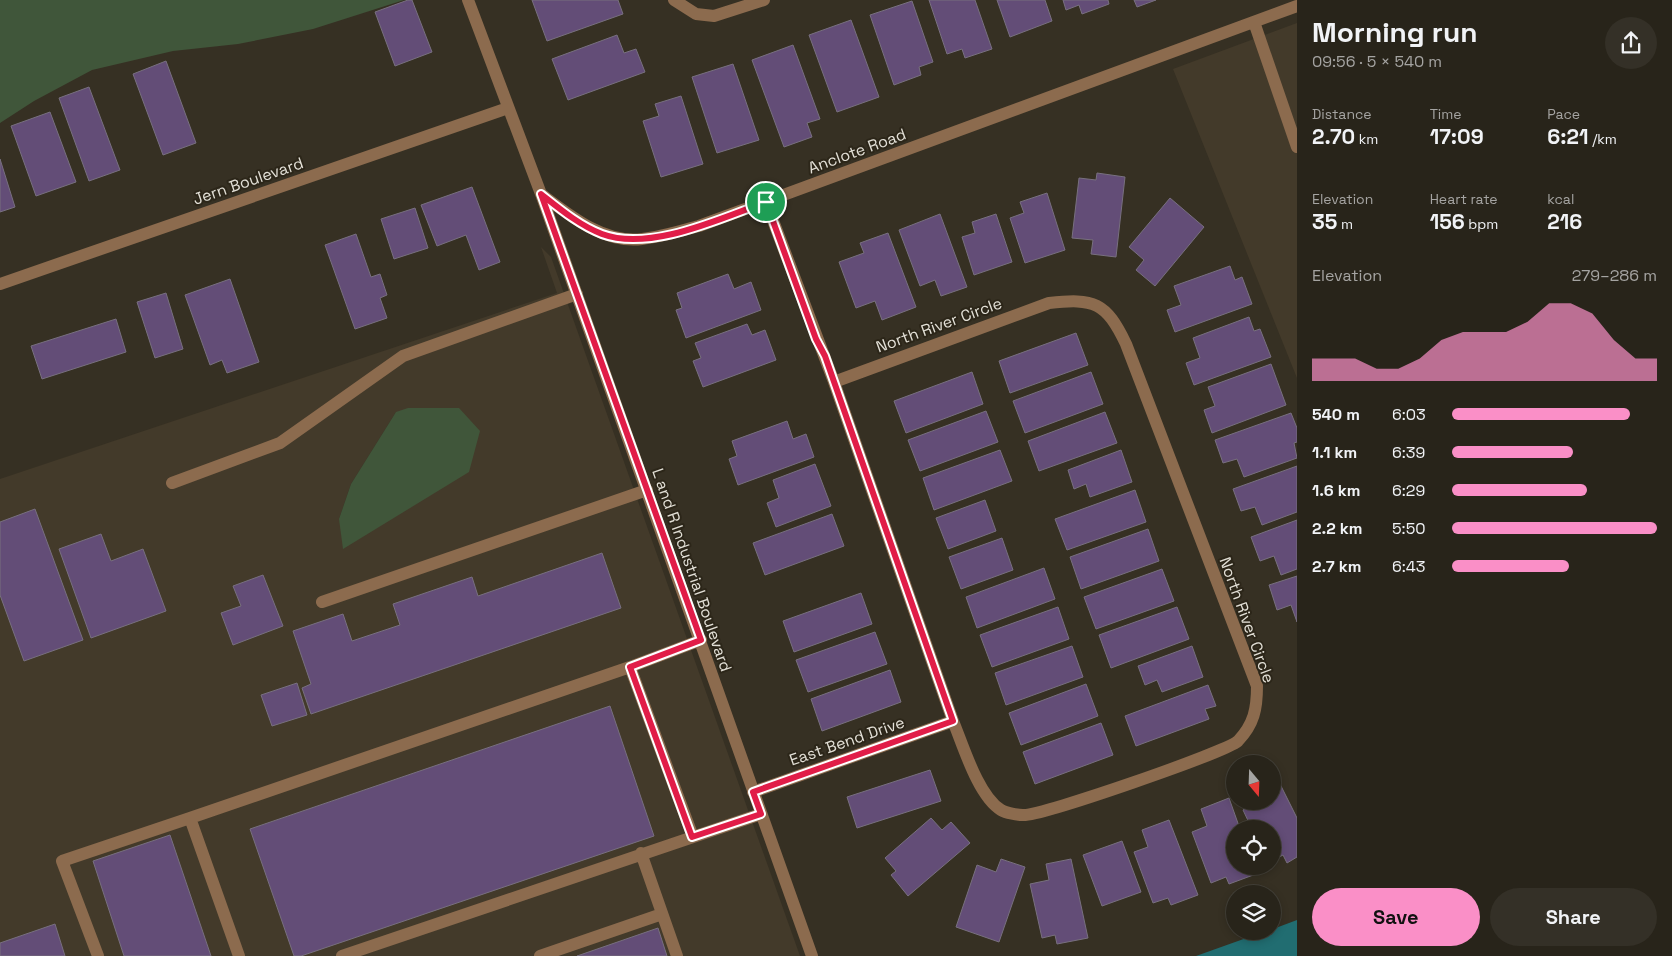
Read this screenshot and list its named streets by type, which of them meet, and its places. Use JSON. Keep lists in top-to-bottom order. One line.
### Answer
{"streets":{"street":["Anclote Road","Jern Boulevard","North River Circle","L and R Industrial Boulevard","East Bend Drive"]},"crossings":[["Anclote Road","North River Circle"],["Anclote Road","L and R Industrial Boulevard"],["North River Circle","East Bend Drive"],["L and R Industrial Boulevard","East Bend Drive"]],"north":"bottom","page":{"heading":["Morning run","09:56 · 5 × 540 m"],"stats":[["Distance","2.70 km"],["Time","17:09"],["Pace","6:21 /km"],["Elevation","35 m"],["Heart rate","156 bpm"],["kcal","216"]],"chart":["Elevation","279–286 m"],"list":[{"name":"540 m","note":"6:03"},{"name":"1.1 km","note":"6:39"},{"name":"1.6 km","note":"6:29"},{"name":"2.2 km","note":"5:50"},{"name":"2.7 km","note":"6:43"}],"buttons":["Save","Share"]}}
